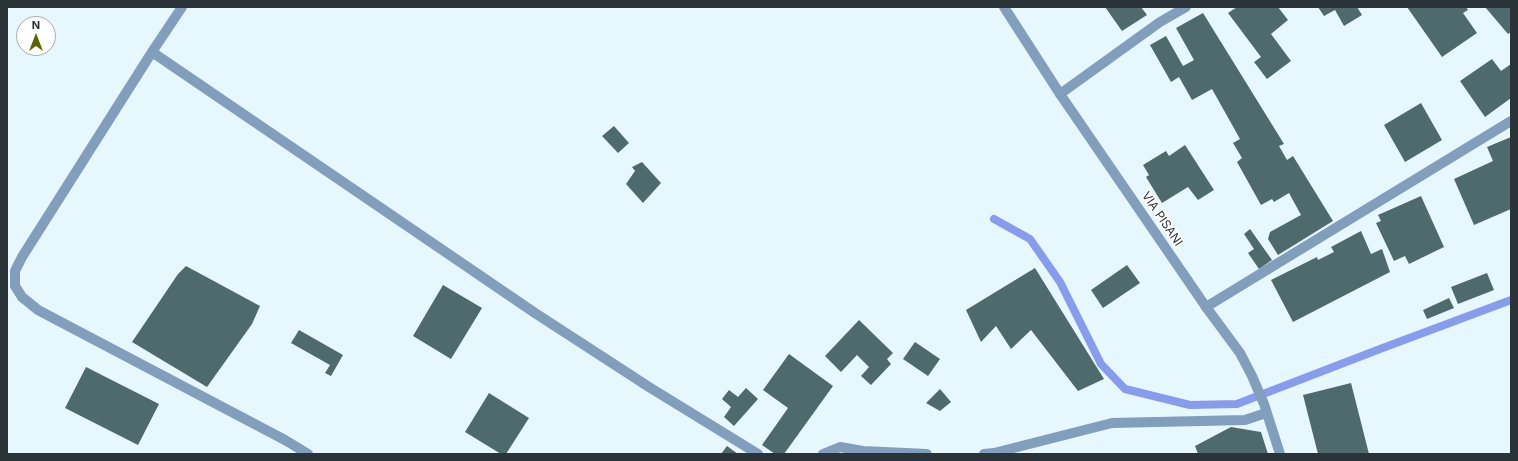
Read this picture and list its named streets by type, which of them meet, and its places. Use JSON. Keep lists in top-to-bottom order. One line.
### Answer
{"streets":{"street":["VIA PISANI"]},"north":"top"}
